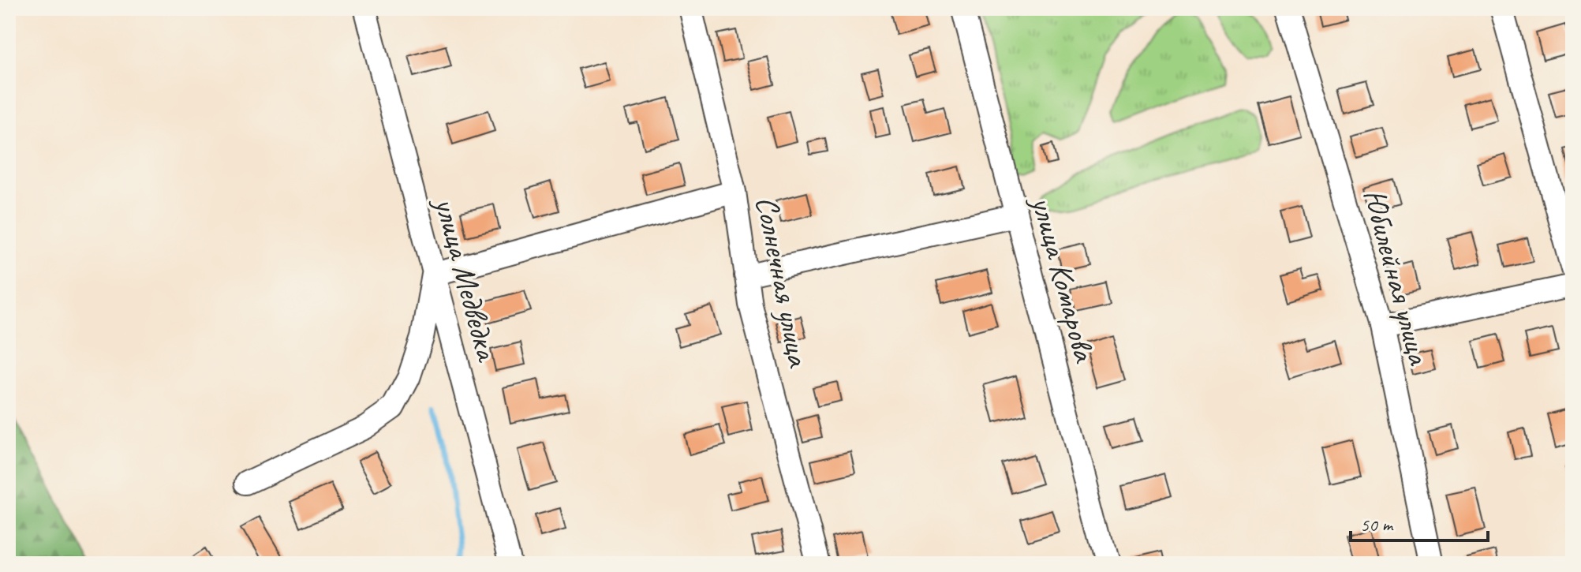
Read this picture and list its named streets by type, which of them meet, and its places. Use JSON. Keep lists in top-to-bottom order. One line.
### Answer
{"streets":{"street":["Юбилейная улица","улица Медведка","улица Комарова","Солнечная улица"]},"scale_bar":"50 m"}
